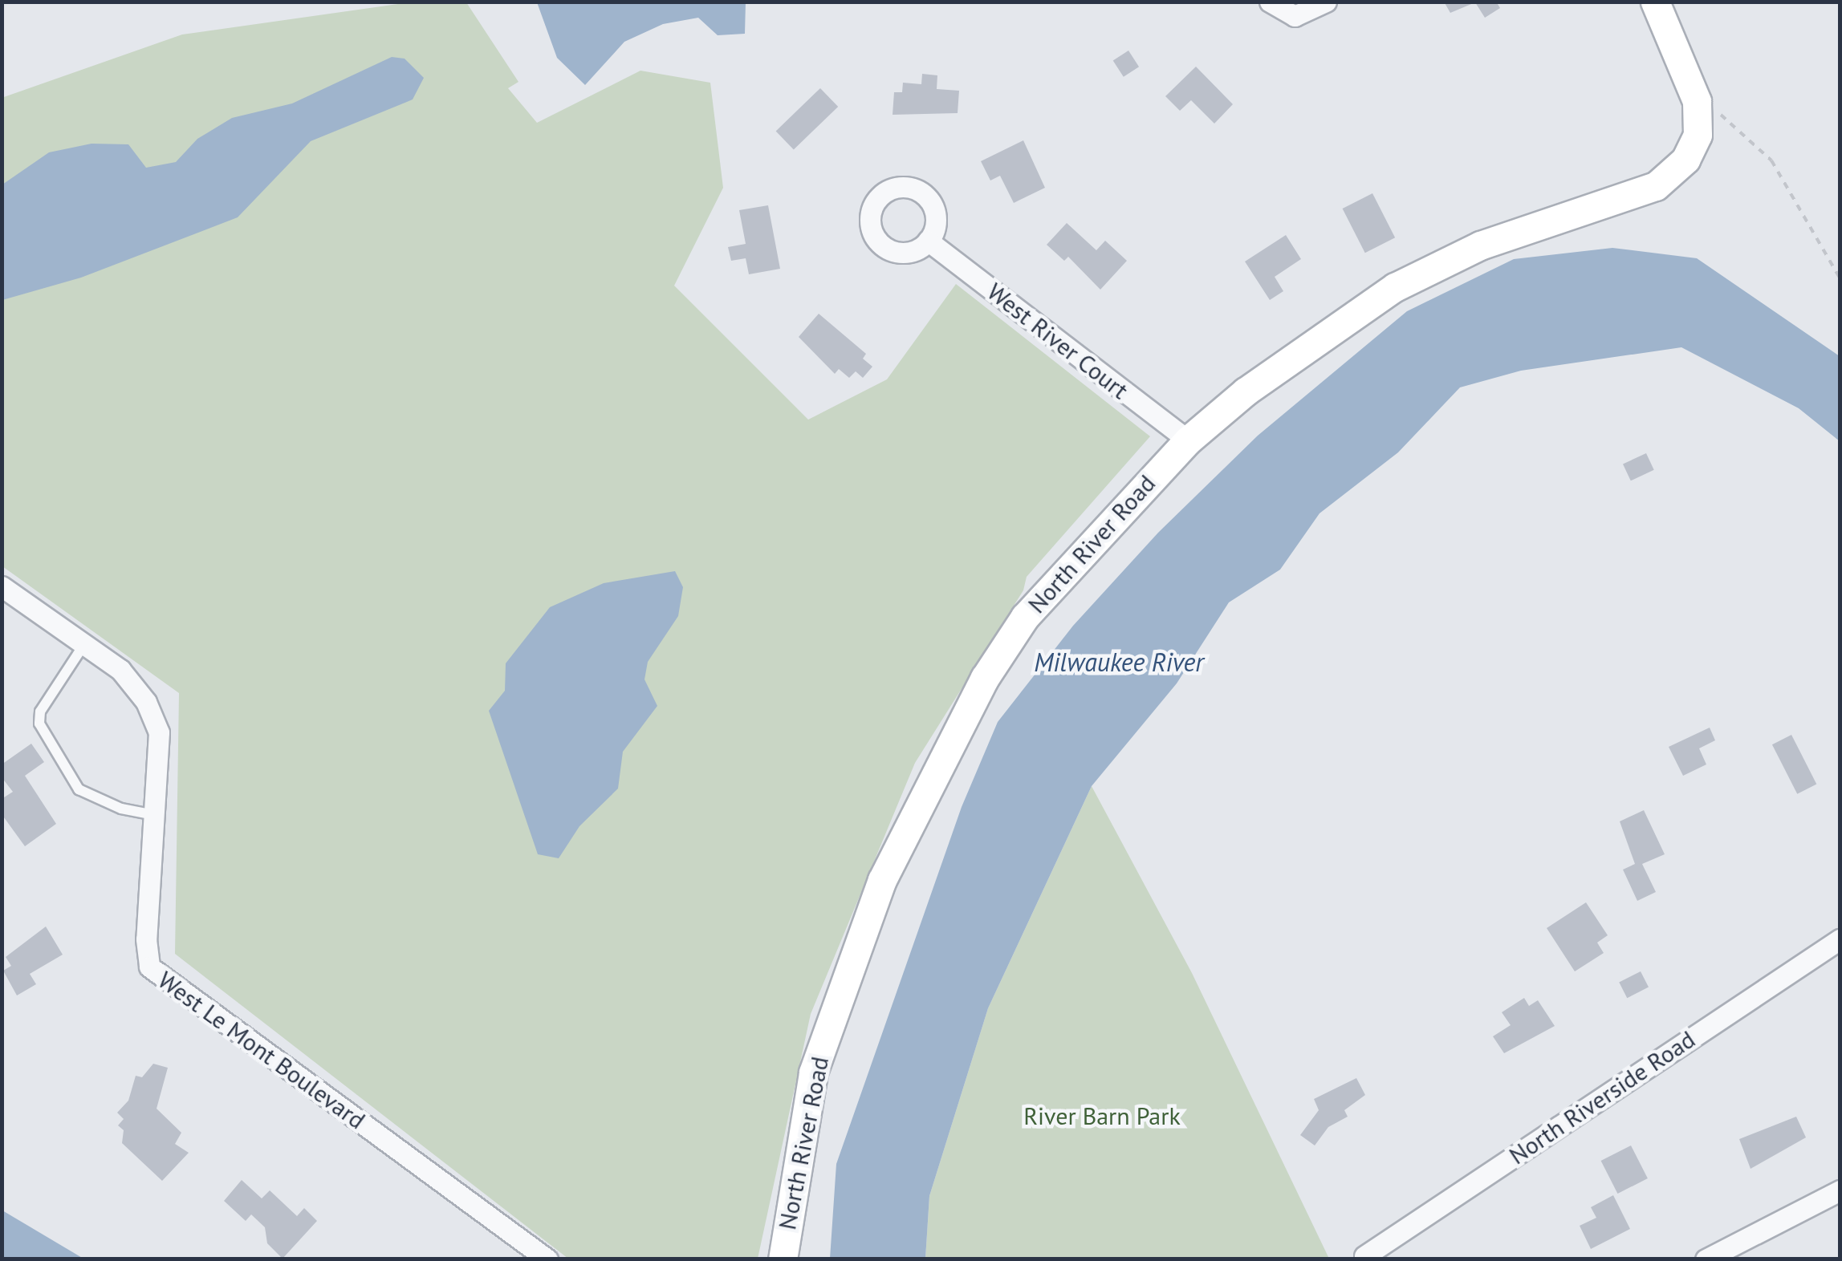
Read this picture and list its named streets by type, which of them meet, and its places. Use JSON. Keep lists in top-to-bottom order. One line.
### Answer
{"streets":{"street":["West River Court","North River Road","West Le Mont Boulevard","North Riverside Road"]},"crossings":[["West River Court","North River Road"]],"water":["Milwaukee River"],"parks":["River Barn Park"]}
